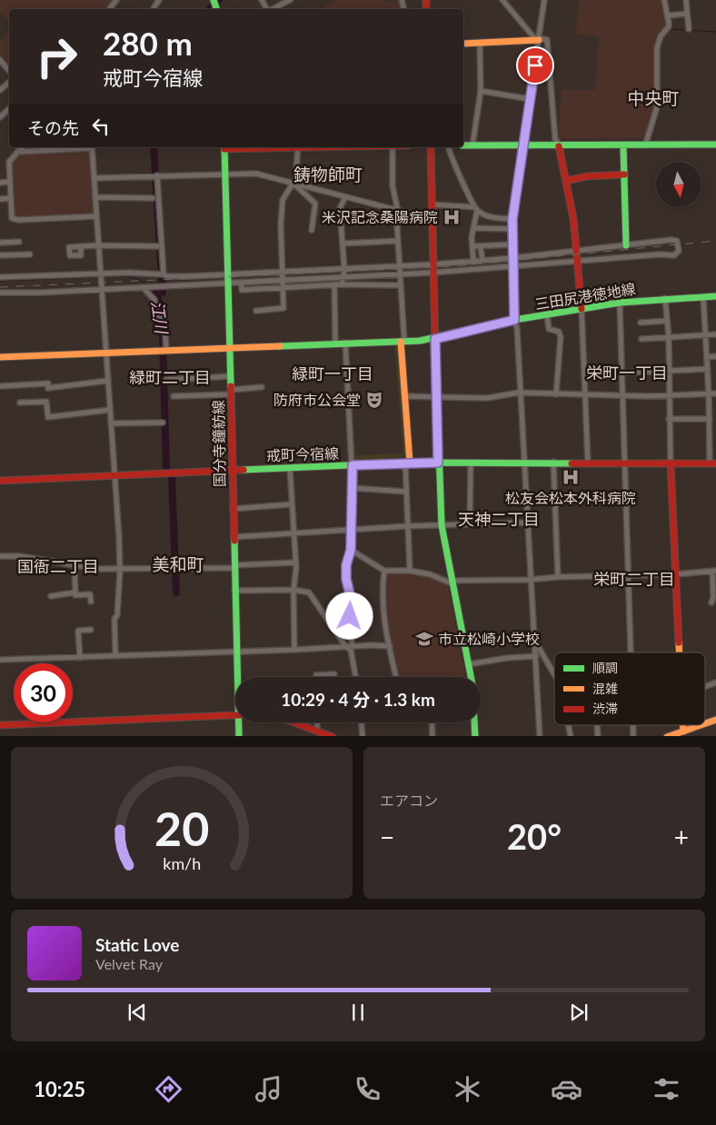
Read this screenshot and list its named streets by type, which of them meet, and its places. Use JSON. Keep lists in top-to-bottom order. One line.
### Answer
{"streets":{"street":["三田尻港徳地線","国分寺鐘紡線","戒町今宿線"]},"crossings":[["三田尻港徳地線","国分寺鐘紡線"],["国分寺鐘紡線","戒町今宿線"]],"districts":["中央町","鋳物師町","栄町一丁目","緑町一丁目","緑町二丁目","天神二丁目","美和町","国衙二丁目","栄町二丁目"],"water":["江川"],"places":{"hospital":["米沢記念桑陽病院","松友会松本外科病院"],"theatre":["防府市公会堂"],"school or university":["市立松崎小学校"]},"legend":["順調","混雑","渋滞"],"north":"bottom","page":{"turn":["280 m","戒町今宿線"],"then":"その先","limit":"30","trip":"10:29 · 4 分 · 1.3 km","tile":"エアコン","heat":["−","20°","+"],"song":["Static Love","Velvet Ray"],"tabs":"10:25","gauge":["20","km/h"]}}
